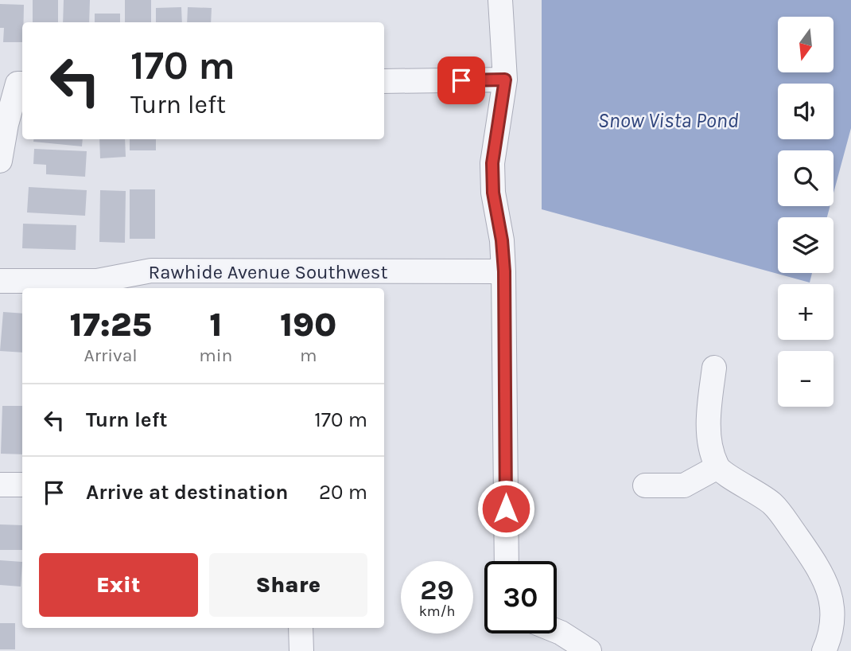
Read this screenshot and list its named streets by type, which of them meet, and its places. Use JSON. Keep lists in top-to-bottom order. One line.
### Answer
{"streets":{"street":["Rawhide Avenue Southwest"]},"water":["Snow Vista Pond"],"north":"bottom","page":{"map_buttons":["+","−"],"turn":["170 m","Turn left"],"eta":["17:25","Arrival","1","min","190","m"],"list":[{"name":"Turn left","value":"170 m"},{"name":"Arrive at destination","value":"20 m"}],"buttons":["Exit","Share"],"speed":"29 km/h","limit":"30"}}
